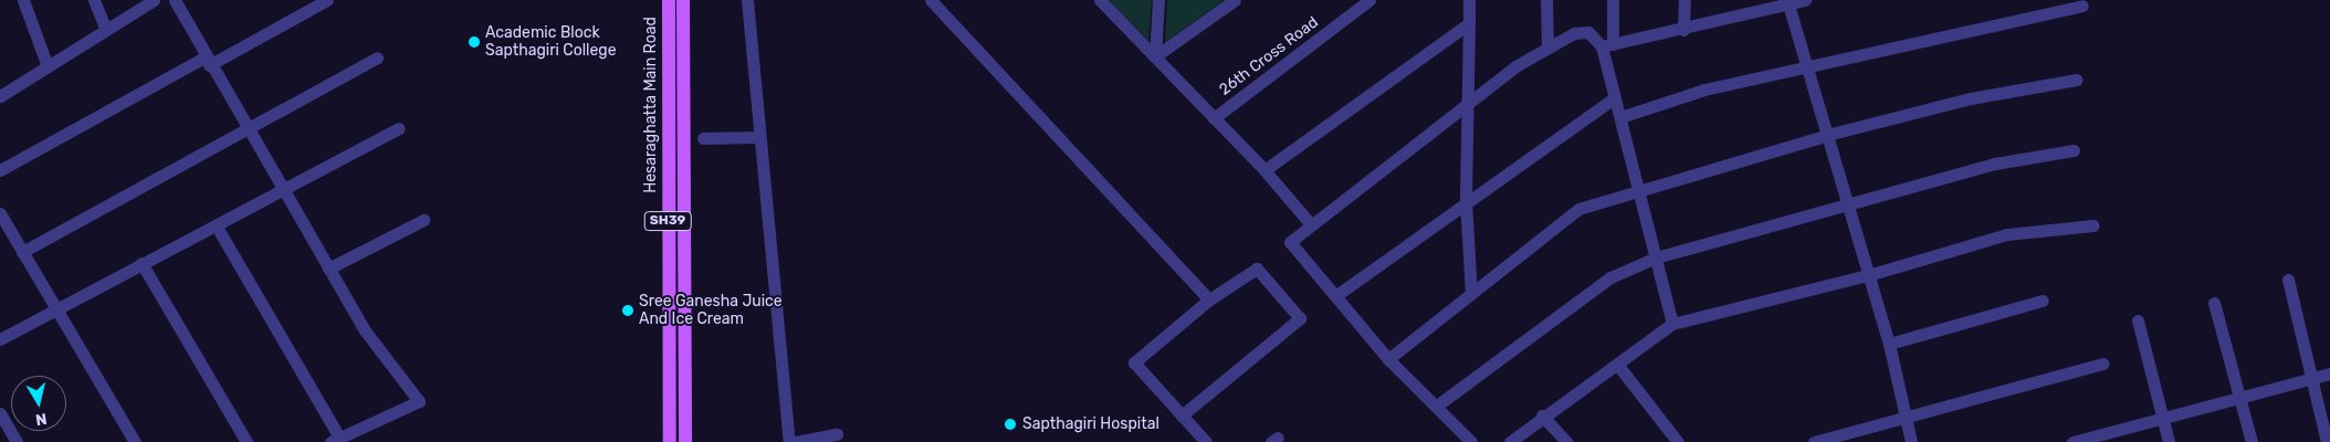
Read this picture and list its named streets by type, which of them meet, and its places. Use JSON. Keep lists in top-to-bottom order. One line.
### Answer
{"streets":{"main road":["Hesaraghatta Main Road","SH39"],"street":["26th Cross Road"]},"places":["Academic Block Sapthagiri College","Sree Ganesha Juice And Ice Cream","Sapthagiri Hospital"],"north":"bottom"}
